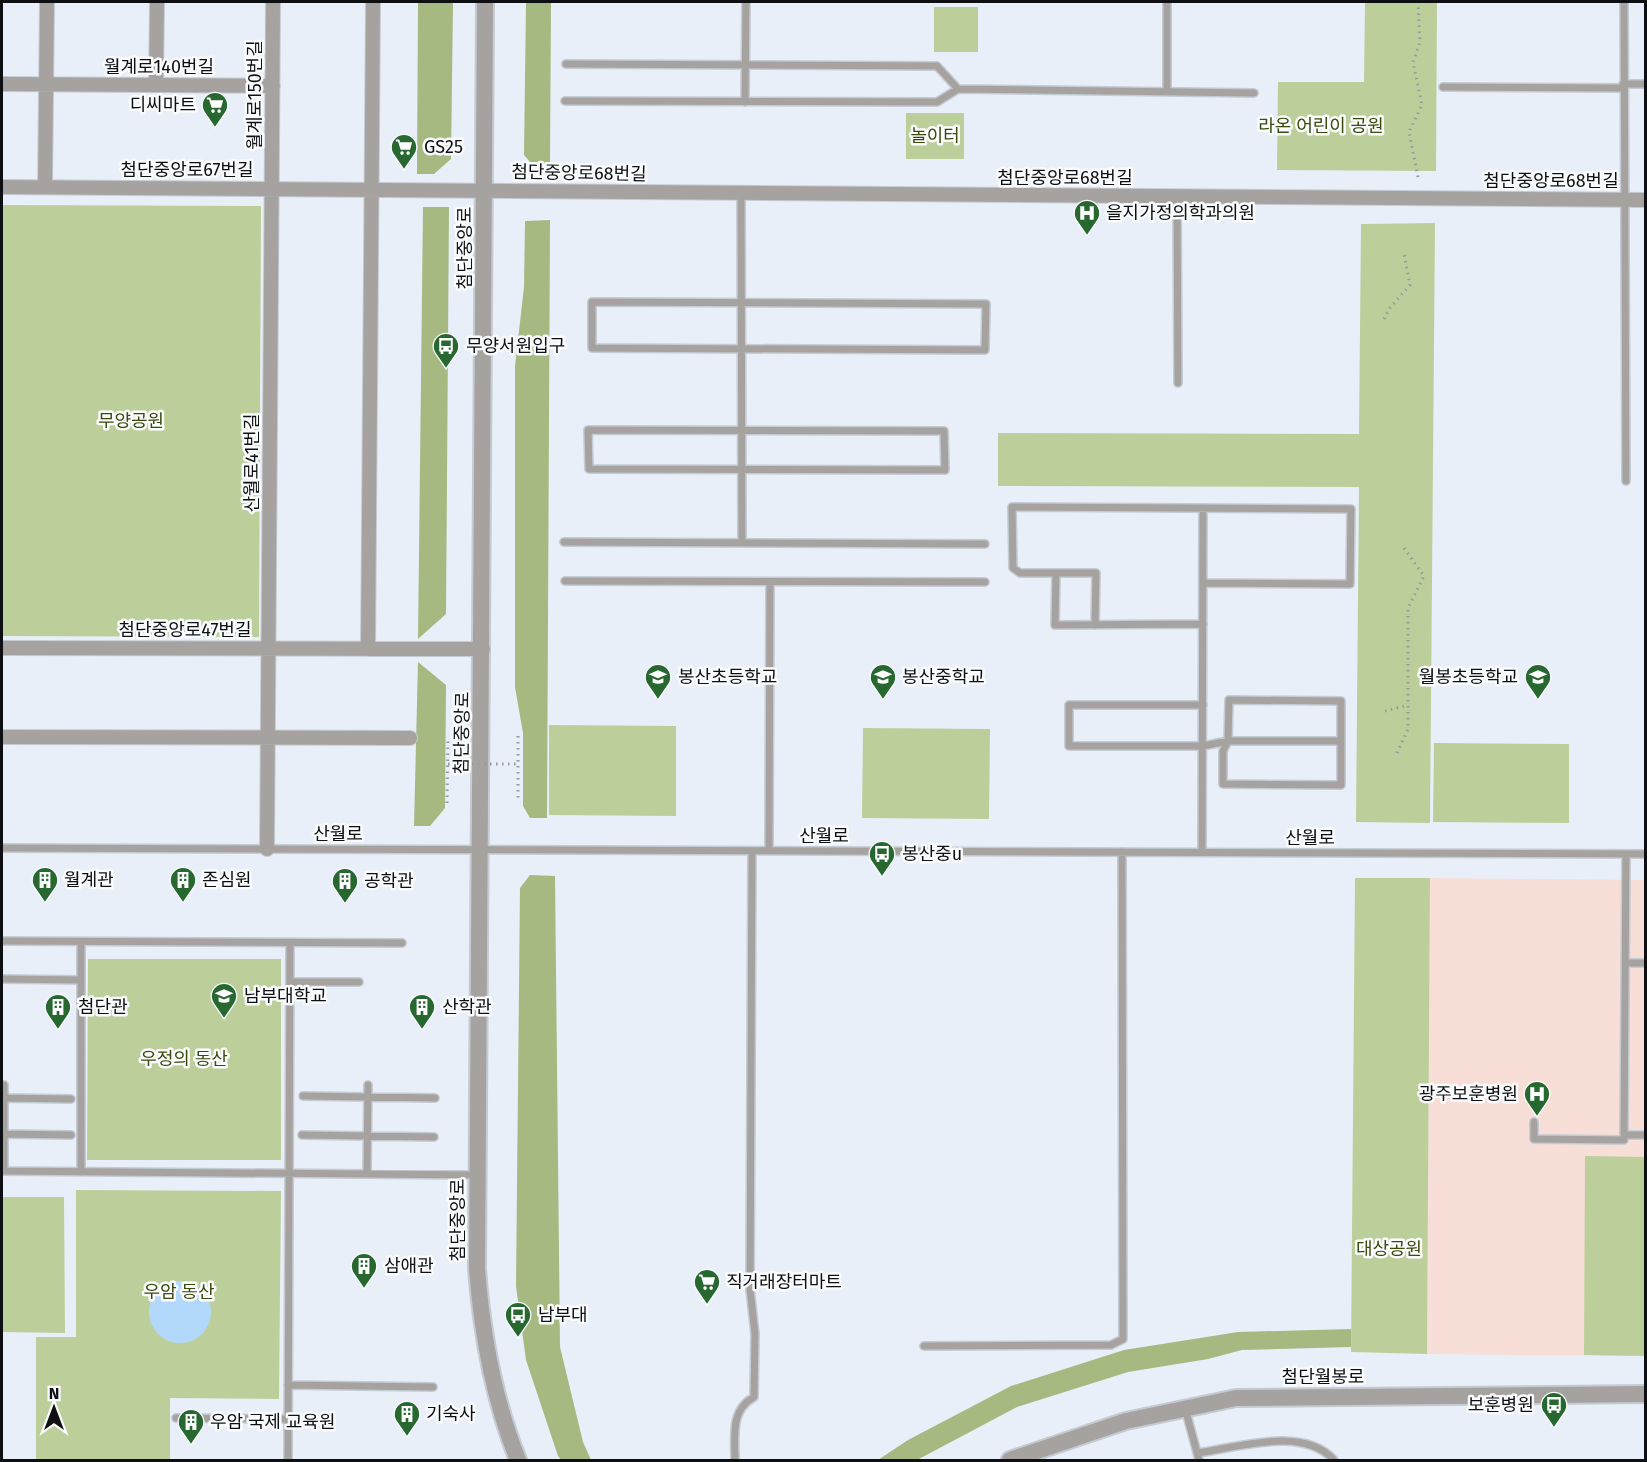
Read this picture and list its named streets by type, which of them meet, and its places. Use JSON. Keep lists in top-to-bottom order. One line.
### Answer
{"streets":{"street":["월계로140번길","월계로150번길","첨단중앙로67번길","첨단중앙로68번길","첨단중앙로","산월로41번길","첨단중앙로47번길","첨단월봉로"],"lane":["산월로"]},"crossings":[["월계로140번길","월계로150번길"],["월계로150번길","첨단중앙로67번길"],["월계로150번길","산월로41번길"],["첨단중앙로67번길","첨단중앙로68번길"],["첨단중앙로67번길","첨단중앙로"],["첨단중앙로67번길","산월로41번길"],["첨단중앙로68번길","첨단중앙로"],["첨단중앙로","첨단중앙로47번길"],["첨단중앙로","산월로"],["산월로41번길","첨단중앙로47번길"],["산월로41번길","산월로"]],"parks":["라온 어린이 공원","놀이터","무양공원","우정의 동산","대상공원","우암 동산"],"places":{"supermarket":["디씨마트","GS25","직거래장터마트"],"hospital":["을지가정의학과의원","광주보훈병원"],"bus stop":["무양서원입구","봉산중u","남부대","보훈병원"],"school or university":["봉산초등학교","봉산중학교","월봉초등학교","남부대학교"],"building":["월계관","존심원","공학관","첨단관","산학관","삼애관","기숙사","우암 국제 교육원"]},"north":"top"}
